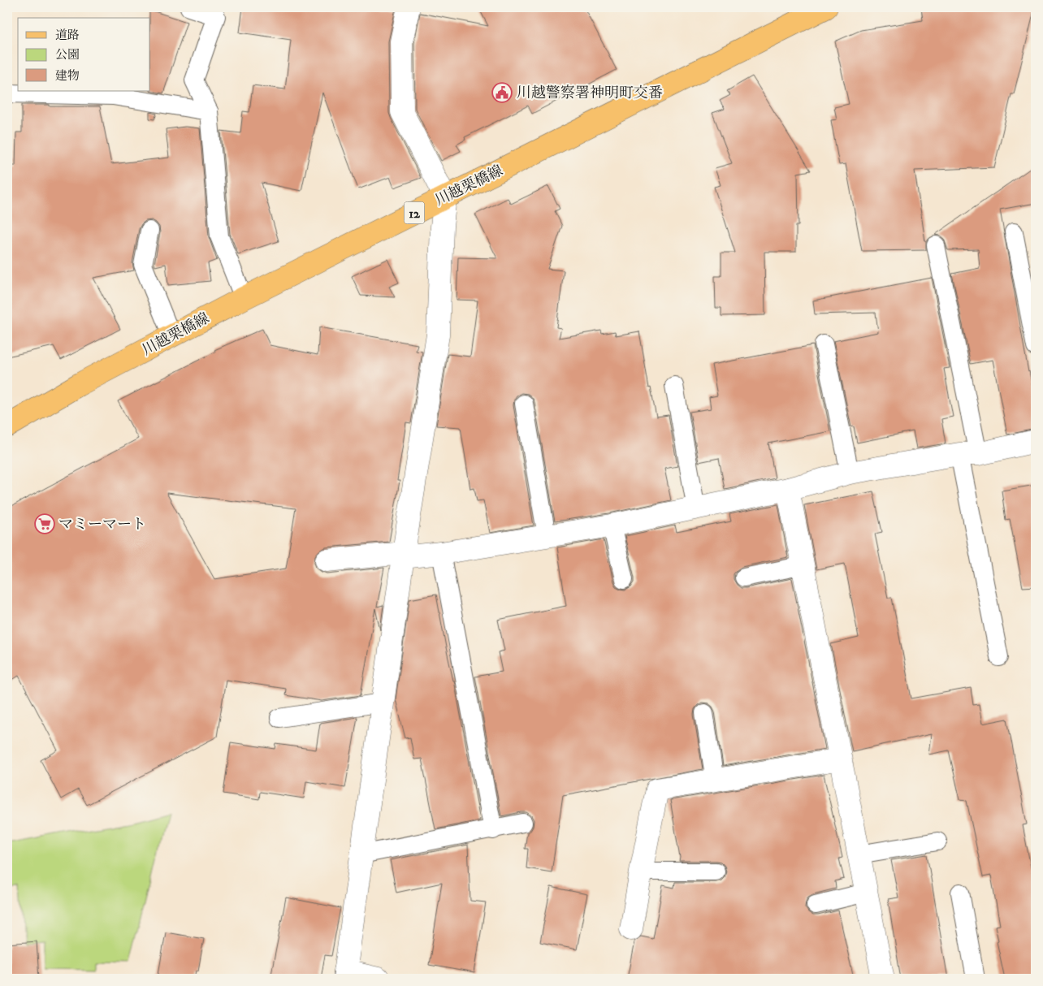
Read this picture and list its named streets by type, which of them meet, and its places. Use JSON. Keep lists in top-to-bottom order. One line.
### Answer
{"streets":{"main road":["川越栗橋線","12"]},"places":{"public building":["川越警察署神明町交番"],"supermarket":["マミーマート"]},"legend":["道路","公園","建物"]}
